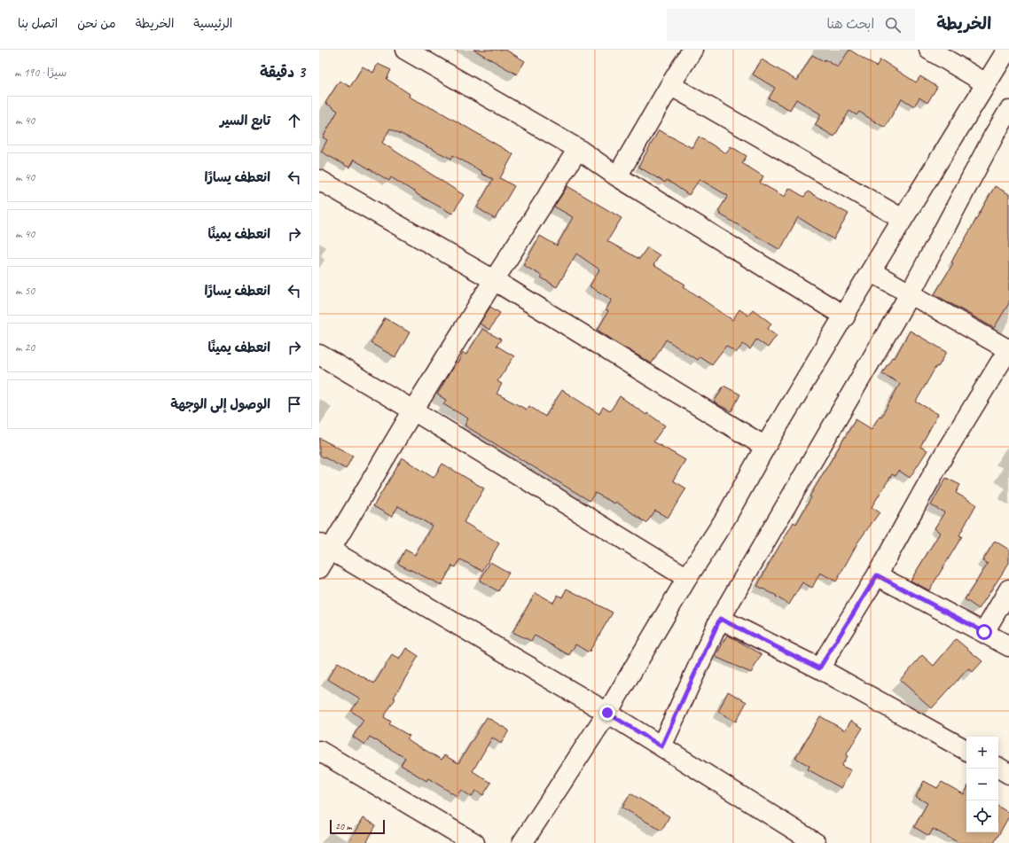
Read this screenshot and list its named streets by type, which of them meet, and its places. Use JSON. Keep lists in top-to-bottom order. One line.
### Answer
{"scale_bar":"20 m","page":{"header":"الخريطة","search":"ابحث هنا","nav":["الرئيسية","الخريطة","من نحن","اتصل بنا"],"heading":["3 دقيقة","سيرًا · 190 m"],"list":[["تابع السير","40 m"],["انعطف يسارًا","40 m"],["انعطف يمينًا","40 m"],["انعطف يسارًا","50 m"],["انعطف يمينًا","20 m"],"الوصول إلى الوجهة"],"map_buttons":["+","−"],"scale":"20 m"}}
